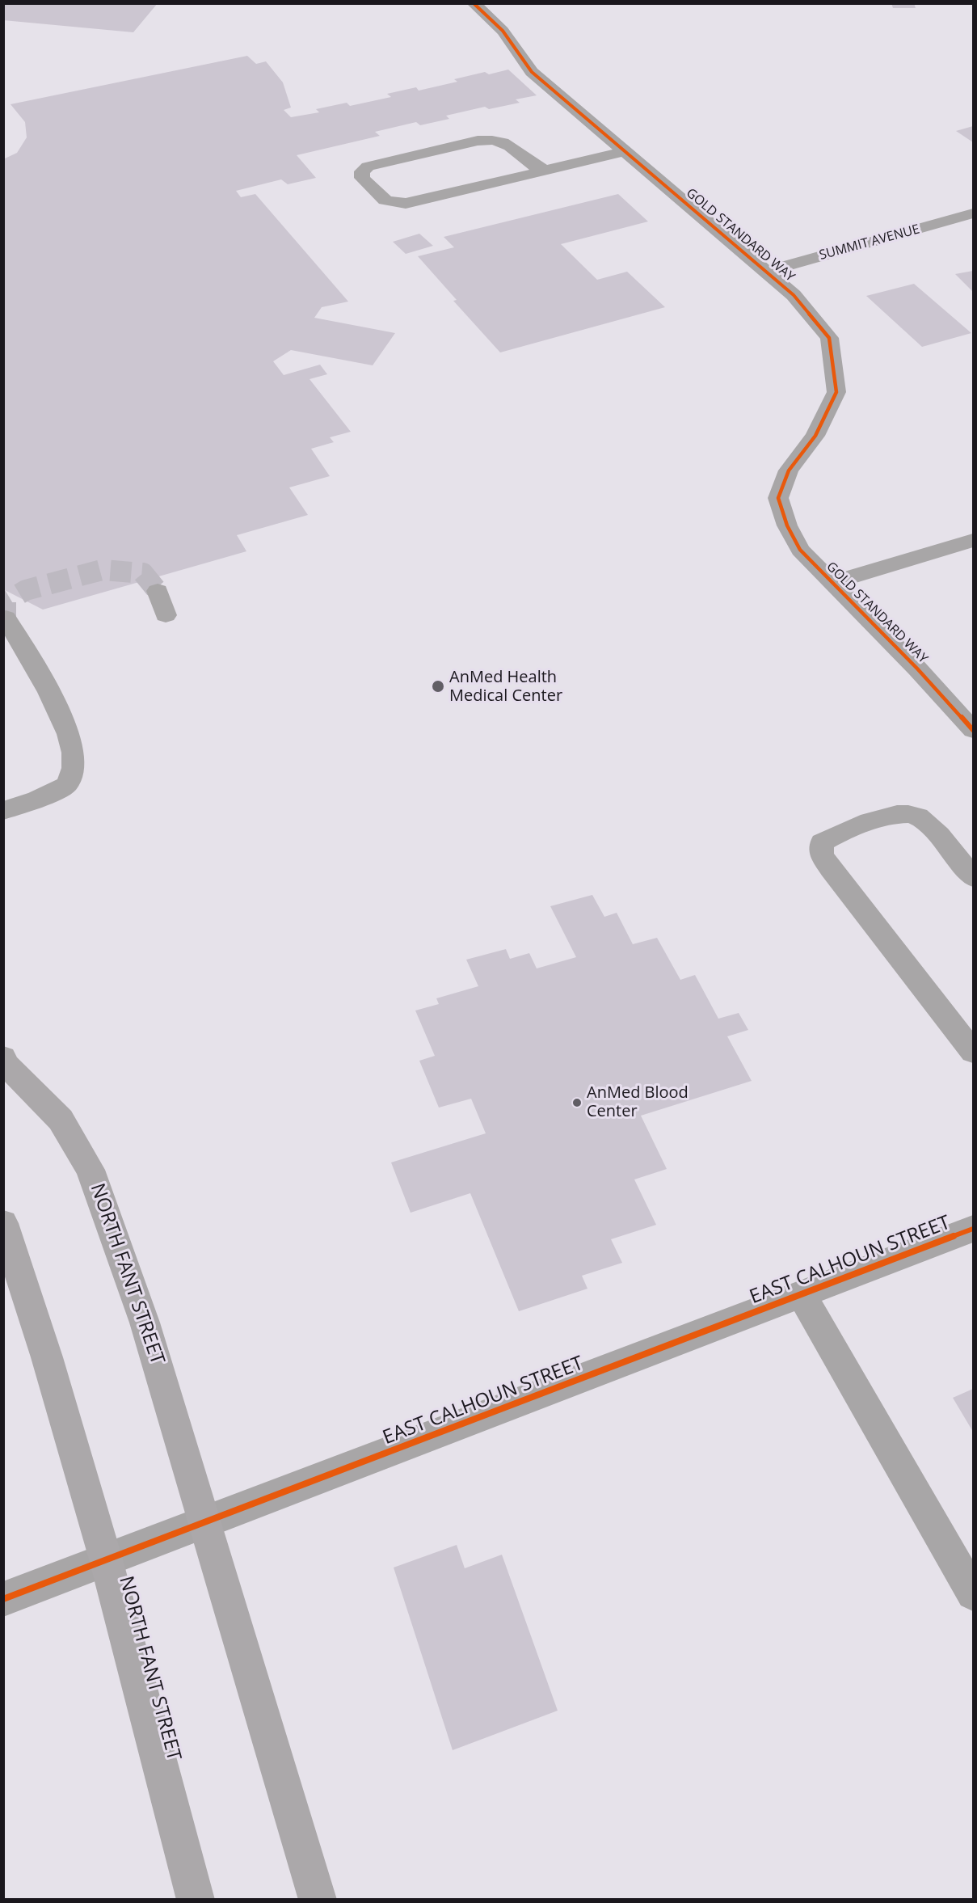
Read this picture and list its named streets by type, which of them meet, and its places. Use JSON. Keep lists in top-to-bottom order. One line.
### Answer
{"streets":{"main road":["NORTH FANT STREET"],"street":["GOLD STANDARD WAY","SUMMIT AVENUE","EAST CALHOUN STREET"]},"crossings":[["GOLD STANDARD WAY","SUMMIT AVENUE"],["EAST CALHOUN STREET","NORTH FANT STREET"]],"places":["AnMed Health Medical Center","AnMed Blood Center"]}
